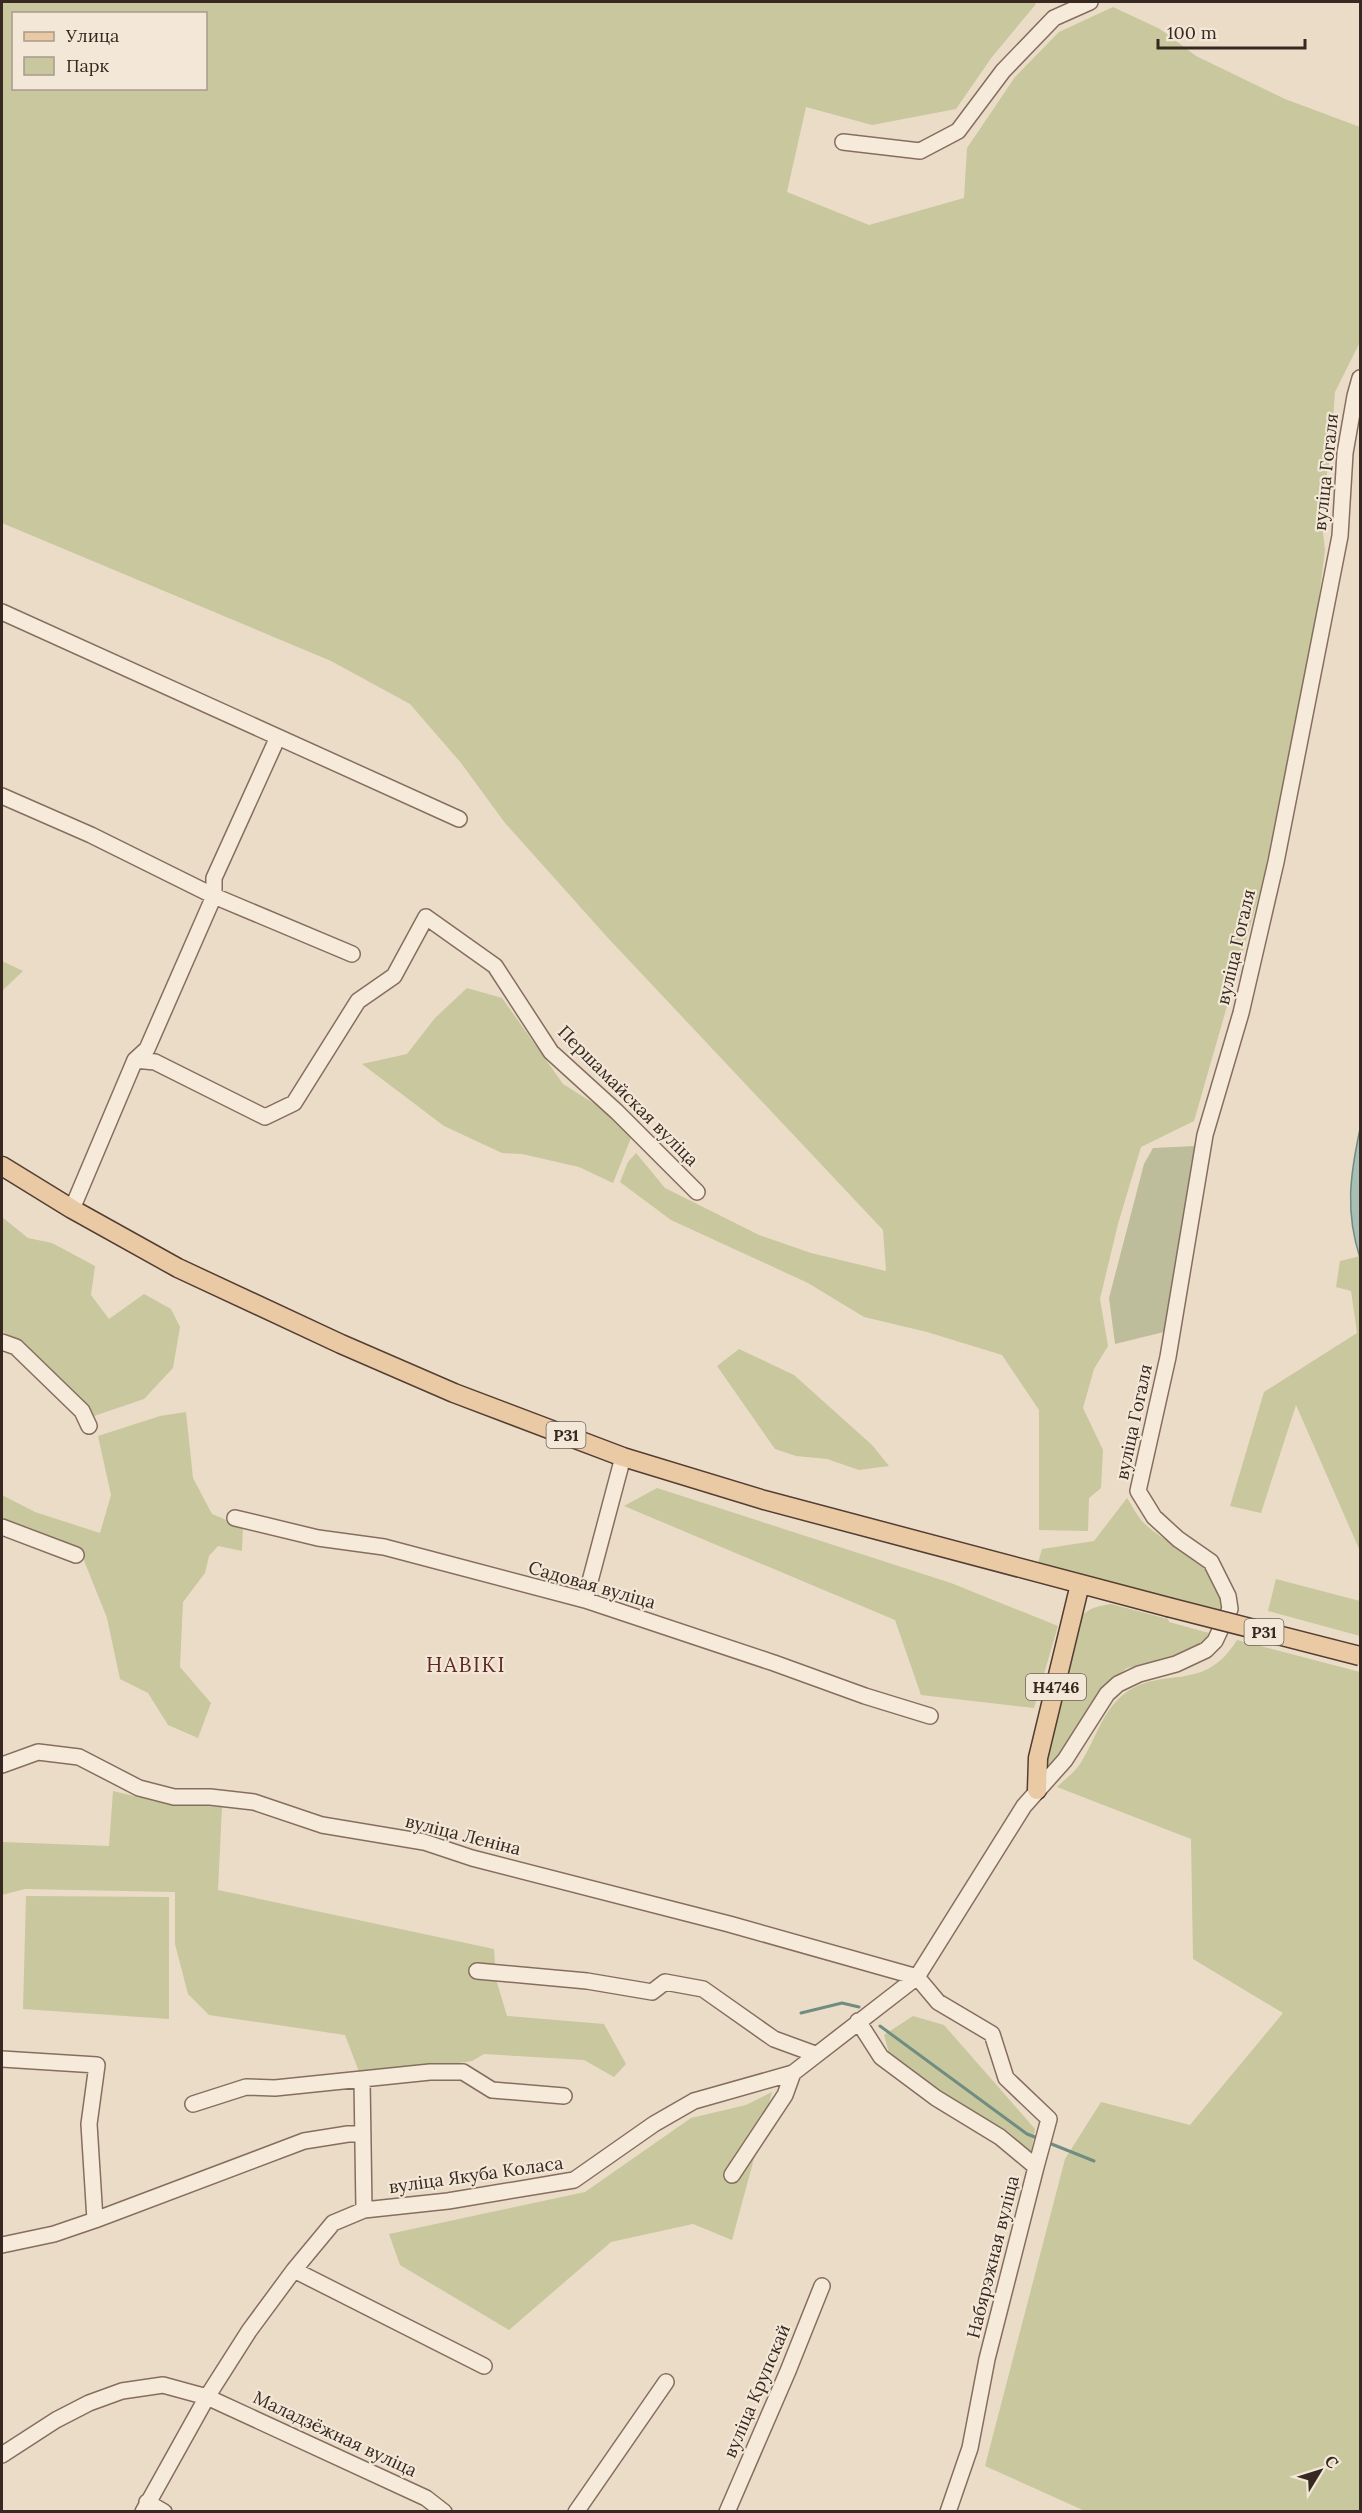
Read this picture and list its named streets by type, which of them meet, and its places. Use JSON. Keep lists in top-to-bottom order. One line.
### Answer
{"streets":{"main road":["Р31","Н4746"],"street":["вуліца Гогаля","Першамайская вуліца","Садовая вуліца","вуліца Леніна","вуліца Якуба Коласа","Набярэжная вуліца","вуліца Крупскай","Маладзёжная вуліца"]},"crossings":[["вуліца Гогаля","Н4746"],["Р31","Н4746"],["вуліца Леніна","вуліца Якуба Коласа"],["вуліца Якуба Коласа","Набярэжная вуліца"],["вуліца Якуба Коласа","Маладзёжная вуліца"]],"districts":["НАВІКІ"],"legend":["Улица","Парк"],"scale_bar":"100 m","north":"top right"}
